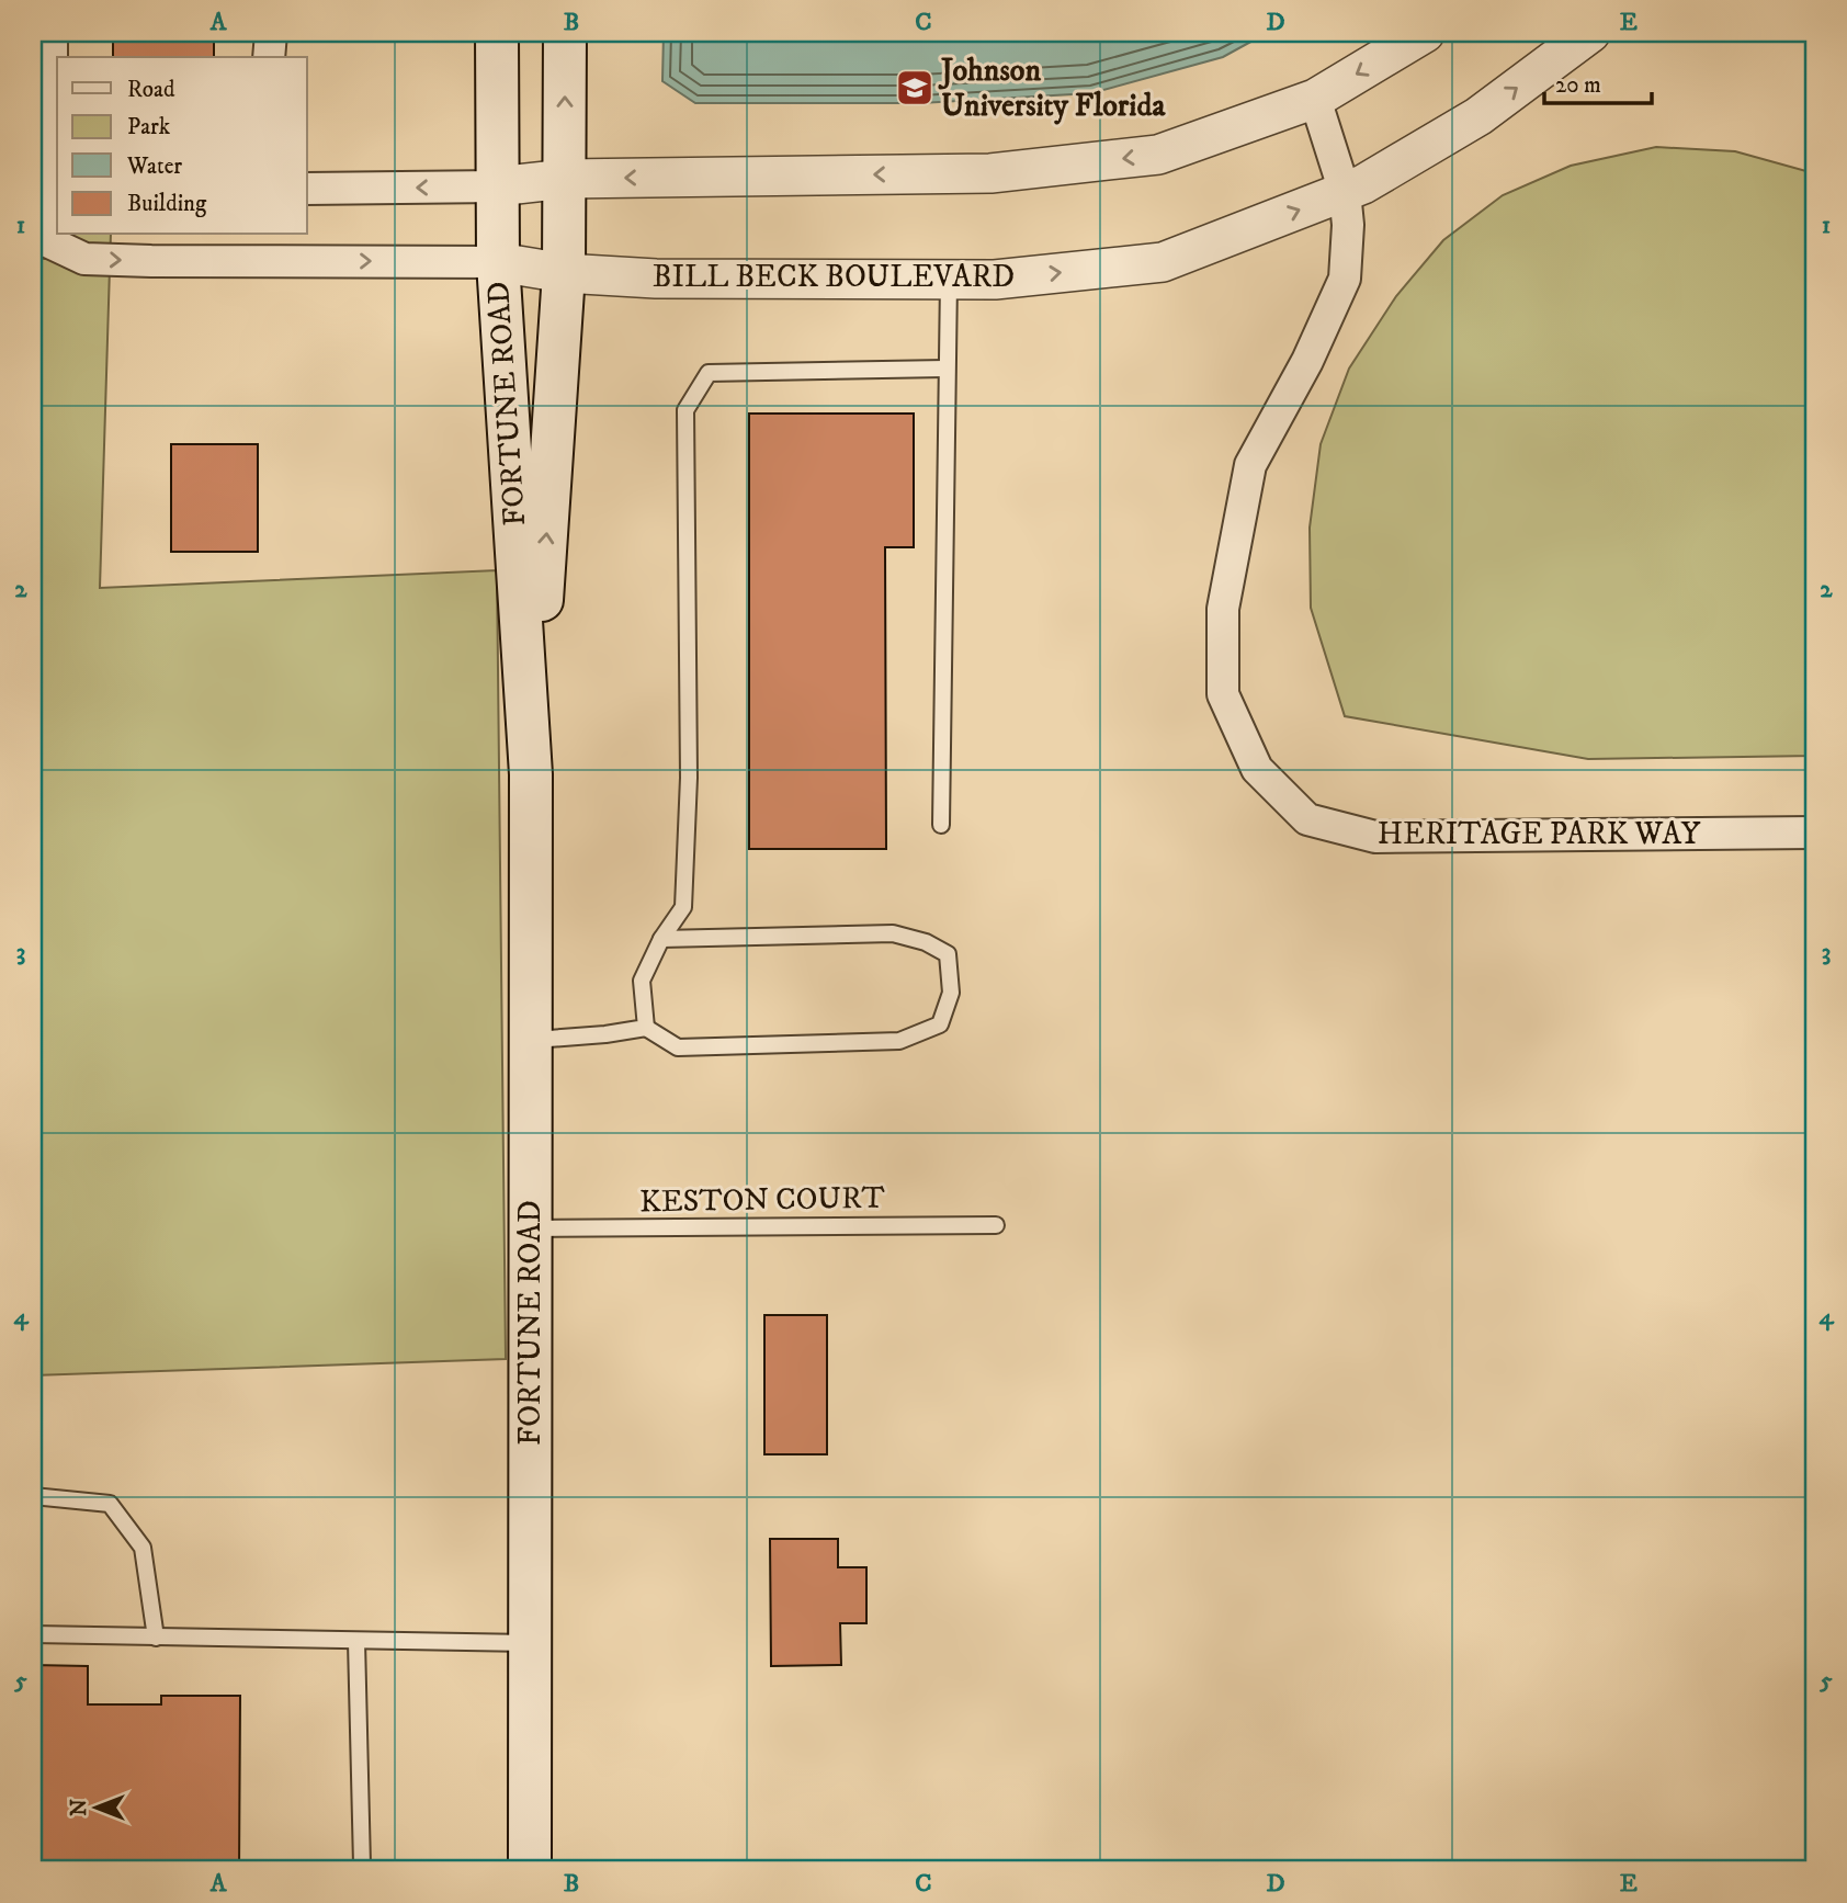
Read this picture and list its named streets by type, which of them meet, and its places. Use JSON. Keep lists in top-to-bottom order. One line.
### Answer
{"streets":{"main road":["FORTUNE ROAD"],"street":["BILL BECK BOULEVARD","HERITAGE PARK WAY"],"lane":["KESTON COURT"]},"crossings":[["BILL BECK BOULEVARD","FORTUNE ROAD"],["BILL BECK BOULEVARD","HERITAGE PARK WAY"],["FORTUNE ROAD","KESTON COURT"]],"places":{"school or university":["Johnson University Florida"]},"legend":["Road","Park","Water","Building"],"scale_bar":"20 m","north":"left","grid":{"columns":["A","B","C","D","E"],"rows":["1","2","3","4","5"]}}
